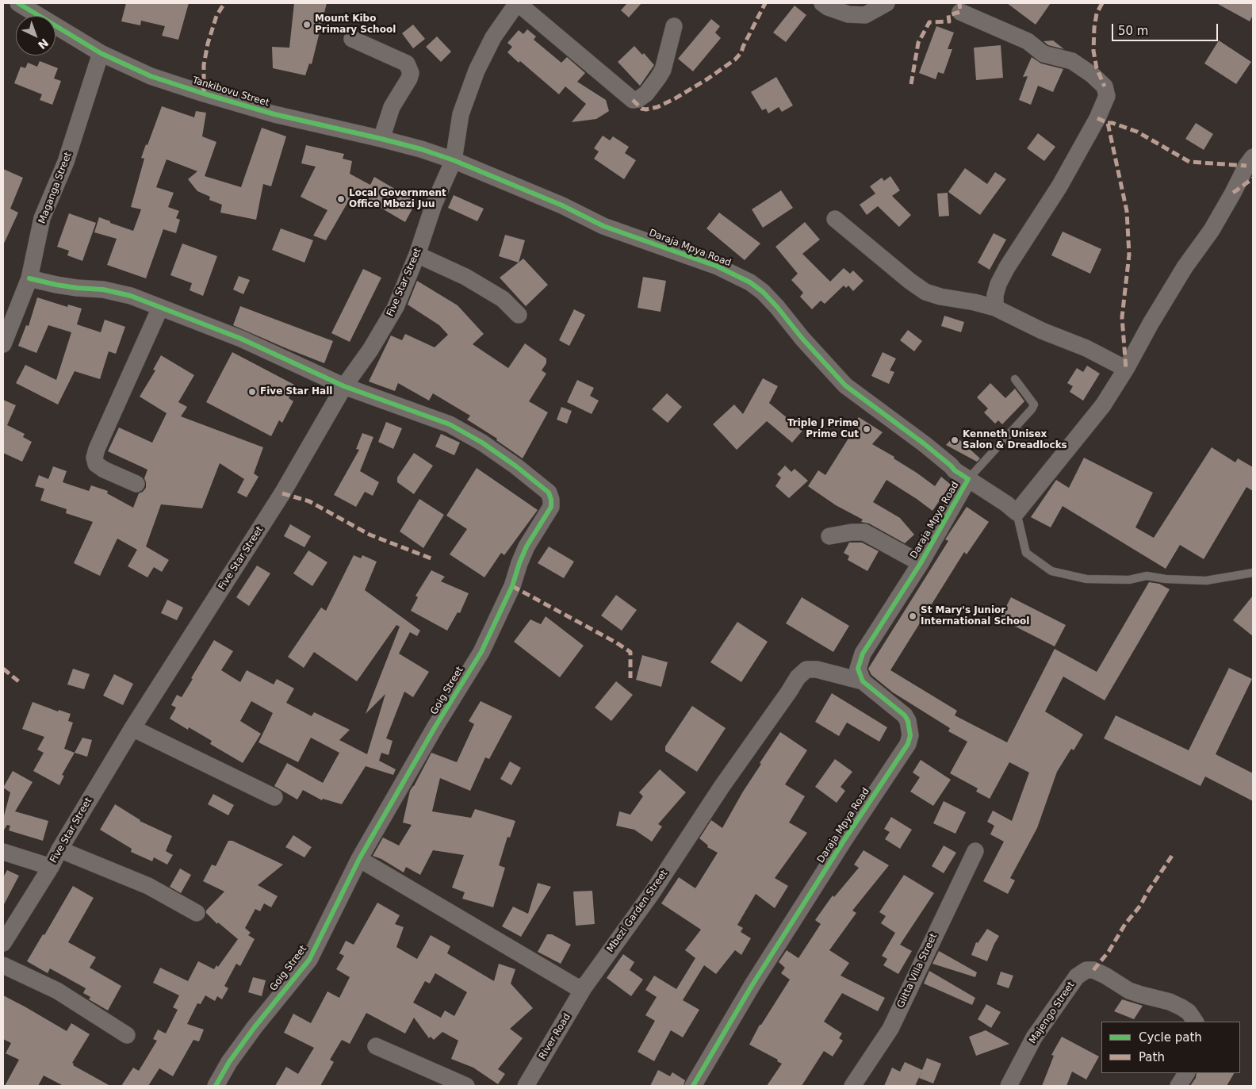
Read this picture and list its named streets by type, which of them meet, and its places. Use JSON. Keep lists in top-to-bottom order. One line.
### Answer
{"streets":{"street":["Tankibovu Street","Maganga Street","Daraja Mpya Road","Five Star Street","Goig Street","Mbezi Garden Street","Glitta Villa Street","Majengo Street","River Road"]},"crossings":[["Tankibovu Street","Maganga Street"],["Tankibovu Street","Daraja Mpya Road"],["Tankibovu Street","Five Star Street"],["Daraja Mpya Road","Five Star Street"],["Daraja Mpya Road","Mbezi Garden Street"],["Five Star Street","Goig Street"],["Mbezi Garden Street","River Road"]],"places":["Mount Kibo Primary School","Local Government Office Mbezi Juu","Five Star Hall","Triple J Prime Prime Cut","Kenneth Unisex Salon & Dreadlocks","St Mary's Junior International School"],"legend":["Cycle path","Path"],"scale_bar":"50 m","north":"bottom right"}
